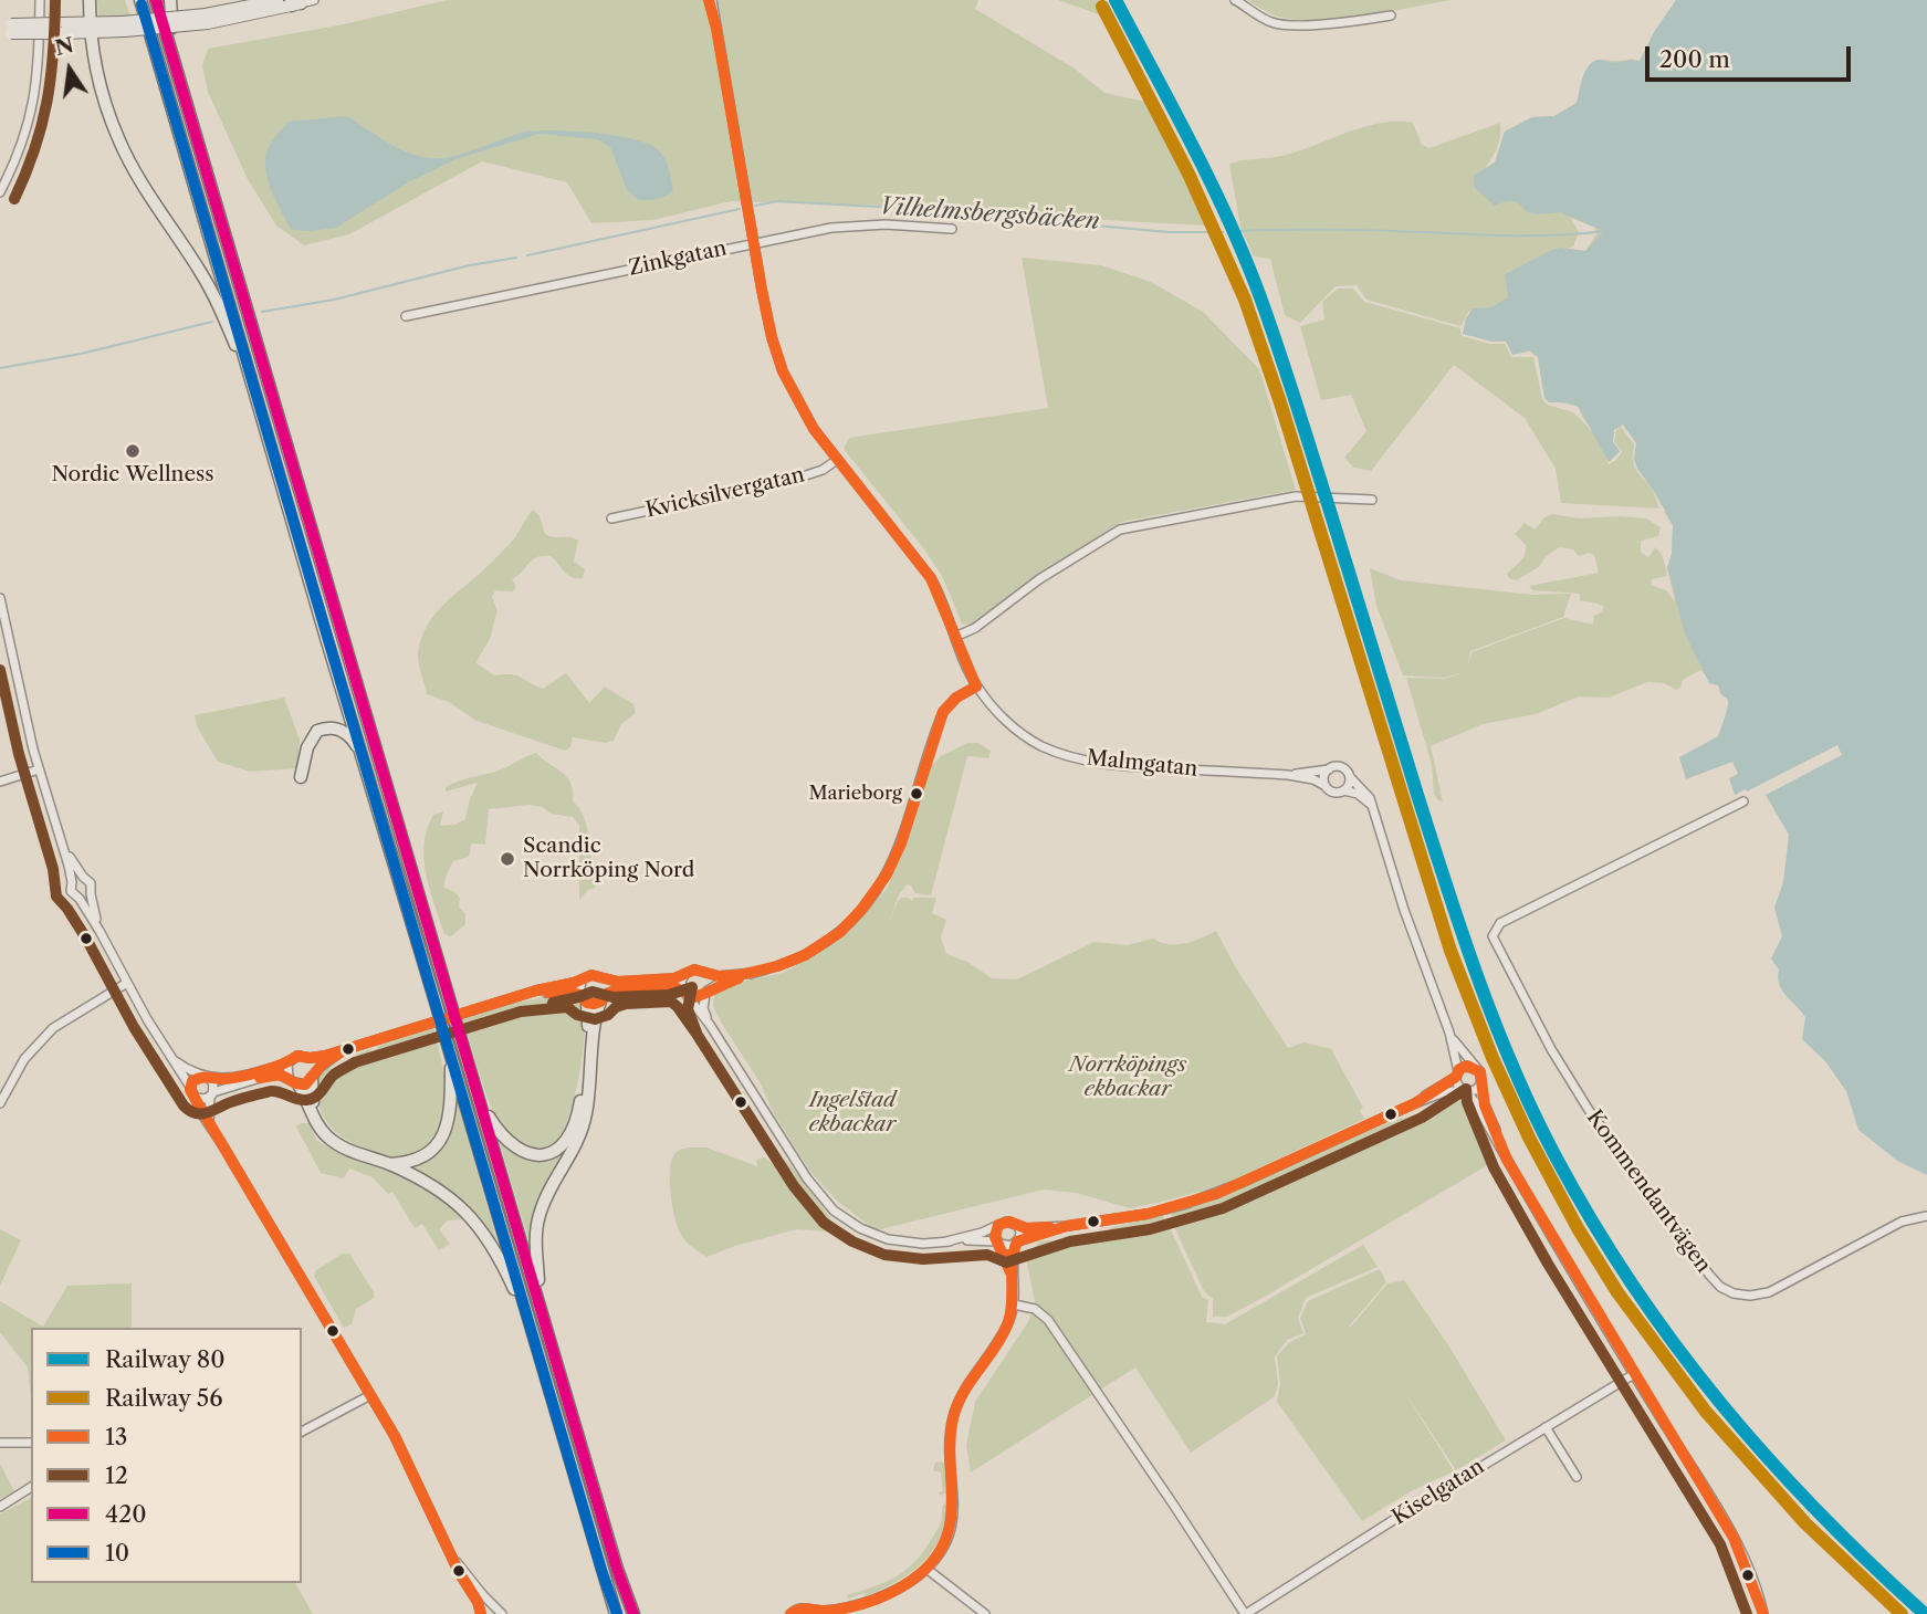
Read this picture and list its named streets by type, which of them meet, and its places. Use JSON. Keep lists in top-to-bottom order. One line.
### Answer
{"streets":{"street":["Zinkgatan","Kvicksilvergatan","Malmgatan","Kommendantvägen","Kiselgatan"]},"crossings":[["Zinkgatan","Malmgatan"],["Kvicksilvergatan","Malmgatan"]],"water":["Vilhelmsbergsbäcken"],"parks":["Norrköpings ekbackar","Ingelstad ekbackar"],"places":["Nordic Wellness","Marieborg","Scandic Norrköping Nord"],"lines":["rail line 80","transit line 13","transit line 12","transit line 420","transit line 10","rail line 56"],"legend":["Railway 80","Railway 56","13","12","420","10"],"scale_bar":"200 m","north":"top"}
